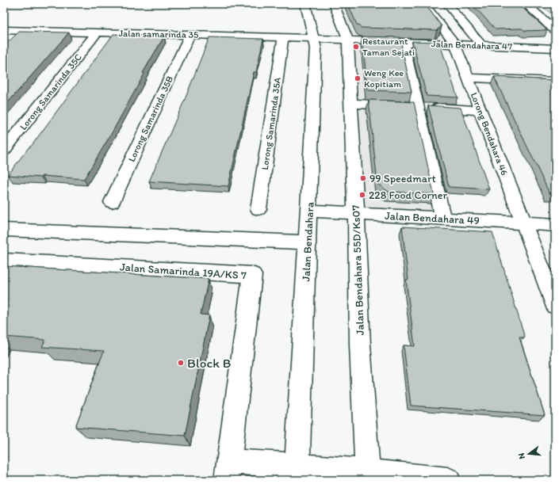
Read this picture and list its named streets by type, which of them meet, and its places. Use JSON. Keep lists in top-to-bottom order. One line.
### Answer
{"streets":{"street":["Jalan samarinda 35","Jalan Bendahara 47","Lorong Samarinda 35C","Lorong Samarinda 35B","Lorong Samarinda 35A","Lorong Bendahara 46","Jalan Bendahara 49","Jalan Bendahara","Jalan Bendahara 55D/Ks07","Jalan Samarinda 19A/KS 7"]},"crossings":[["Jalan samarinda 35","Jalan Bendahara 47"],["Jalan samarinda 35","Lorong Samarinda 35C"],["Jalan samarinda 35","Lorong Samarinda 35B"],["Jalan samarinda 35","Lorong Samarinda 35A"],["Jalan samarinda 35","Jalan Bendahara"],["Jalan Bendahara 47","Lorong Bendahara 46"],["Jalan Bendahara 47","Jalan Bendahara"],["Jalan Bendahara 47","Jalan Bendahara 55D/Ks07"],["Lorong Bendahara 46","Jalan Bendahara 49"],["Jalan Bendahara 49","Jalan Bendahara"],["Jalan Bendahara 49","Jalan Bendahara 55D/Ks07"],["Jalan Bendahara","Jalan Samarinda 19A/KS 7"],["Jalan Bendahara 55D/Ks07","Jalan Samarinda 19A/KS 7"]],"places":["Restaurant Taman Sejati","Weng Kee Kopitiam","99 Speedmart","228 Food Corner","Block B"],"north":"left"}
